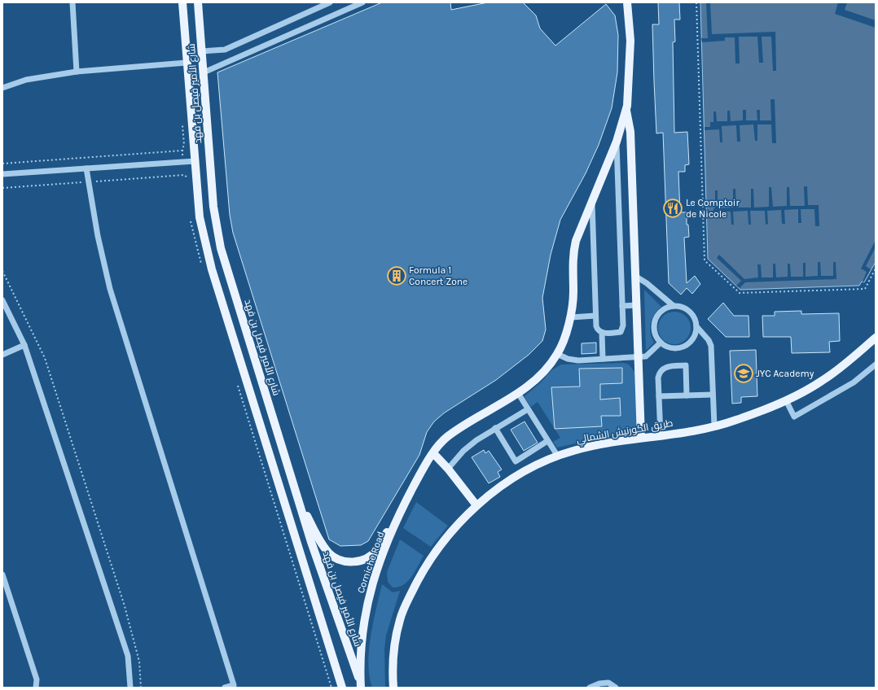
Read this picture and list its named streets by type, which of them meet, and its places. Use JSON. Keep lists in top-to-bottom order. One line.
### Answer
{"streets":{"main road":["شارع الأمير فيصل بن فهد","طريق الكورنيش الشمالي","Corniche Road"]},"crossings":[["شارع الأمير فيصل بن فهد","Corniche Road"]],"places":{"restaurant":["Le Comptoir de Nicole"],"building":["Formula 1 Concert Zone"],"school or university":["JYC Academy"]}}
